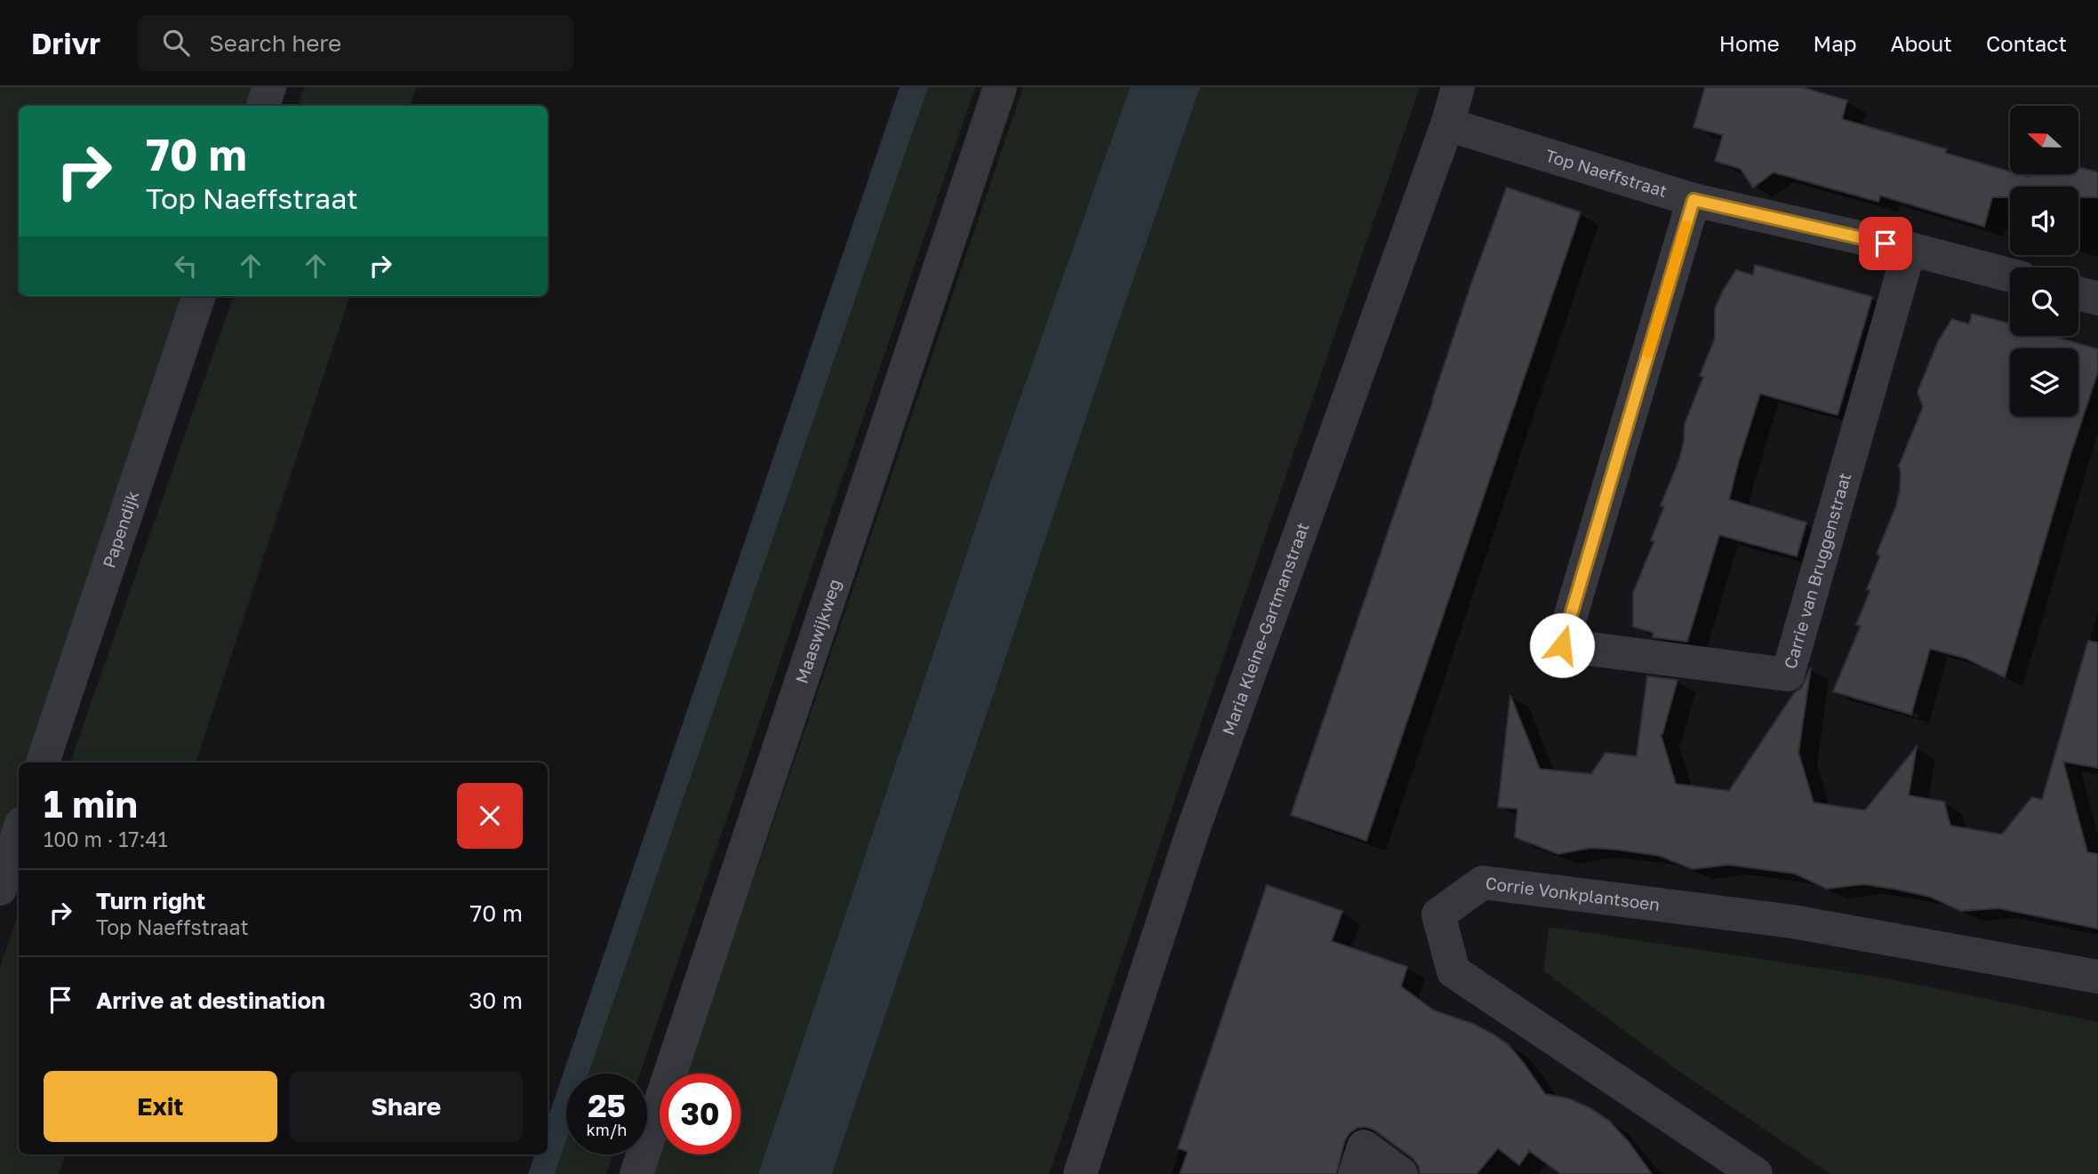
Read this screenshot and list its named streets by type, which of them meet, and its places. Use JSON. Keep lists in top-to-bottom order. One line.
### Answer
{"streets":{"street":["Top Naeffstraat","Papendijk","Carrie van Bruggenstraat","Maria Kleine-Gartmanstraat","Maaswijkweg","Corrie Vonkplantsoen"]},"crossings":[["Top Naeffstraat","Carrie van Bruggenstraat"],["Top Naeffstraat","Maria Kleine-Gartmanstraat"]],"north":"left","page":{"header":"Drivr","search":"Search here","nav":["Home","Map","About","Contact"],"turn":["70 m","Top Naeffstraat"],"heading":["1 min","100 m · 17:41"],"list":[{"name":"Turn right","note":"Top Naeffstraat","value":"70 m"},{"name":"Arrive at destination","value":"30 m"}],"buttons":["Exit","Share"],"speed":"25 km/h","limit":"30"}}
